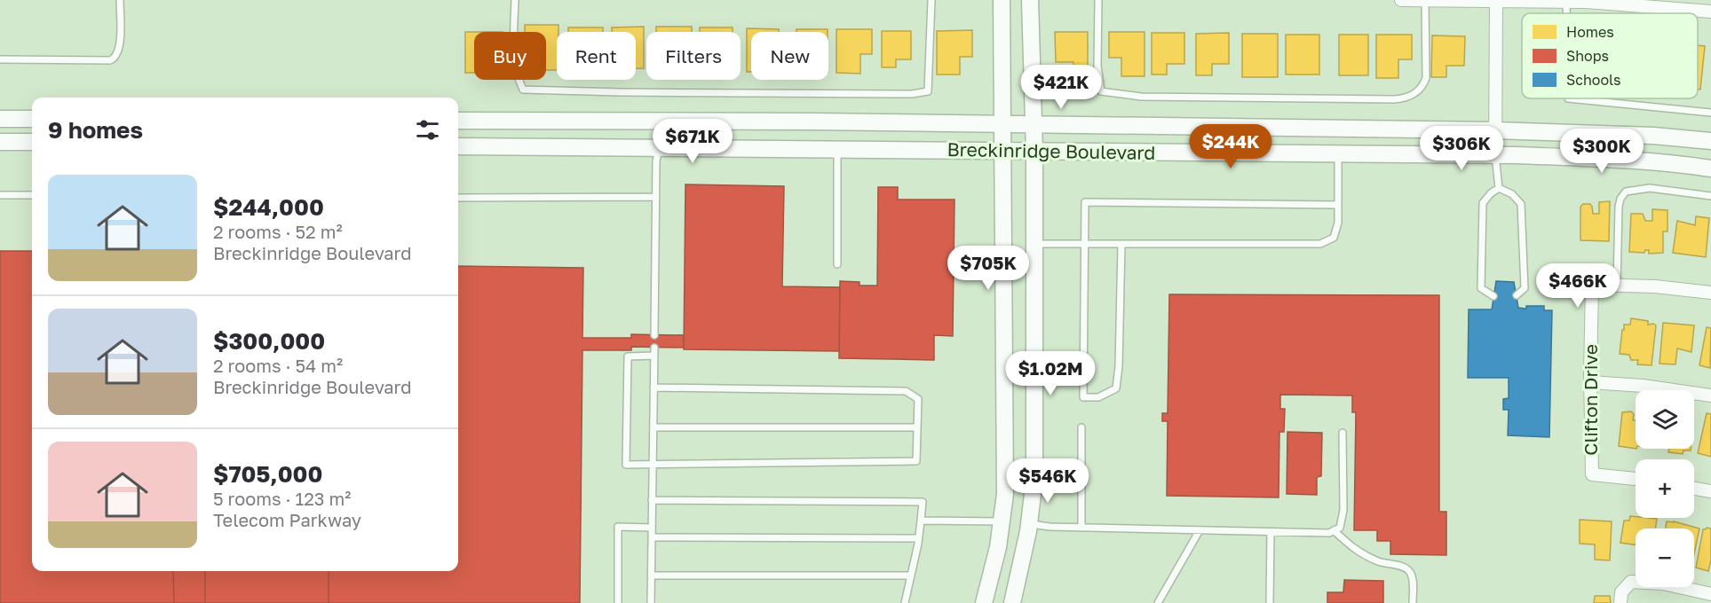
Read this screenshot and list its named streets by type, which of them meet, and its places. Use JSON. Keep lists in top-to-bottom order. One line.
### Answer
{"streets":{"street":["Breckinridge Boulevard","Clifton Drive"]},"legend":["Homes","Shops","Schools"],"page":{"chip":["Buy","Rent","Filters","New"],"price":["$421K","$671K","$244K","$306K","$300K","$705K","$466K","$1.02M","$546K"],"heading":"9 homes","list":[{"name":"$244,000","note":"2 rooms · 52 m² · Breckinridge Boulevard"},{"name":"$300,000","note":"2 rooms · 54 m² · Breckinridge Boulevard"},{"name":"$705,000","note":"5 rooms · 123 m² · Telecom Parkway"}],"map_buttons":["+","−"]}}
